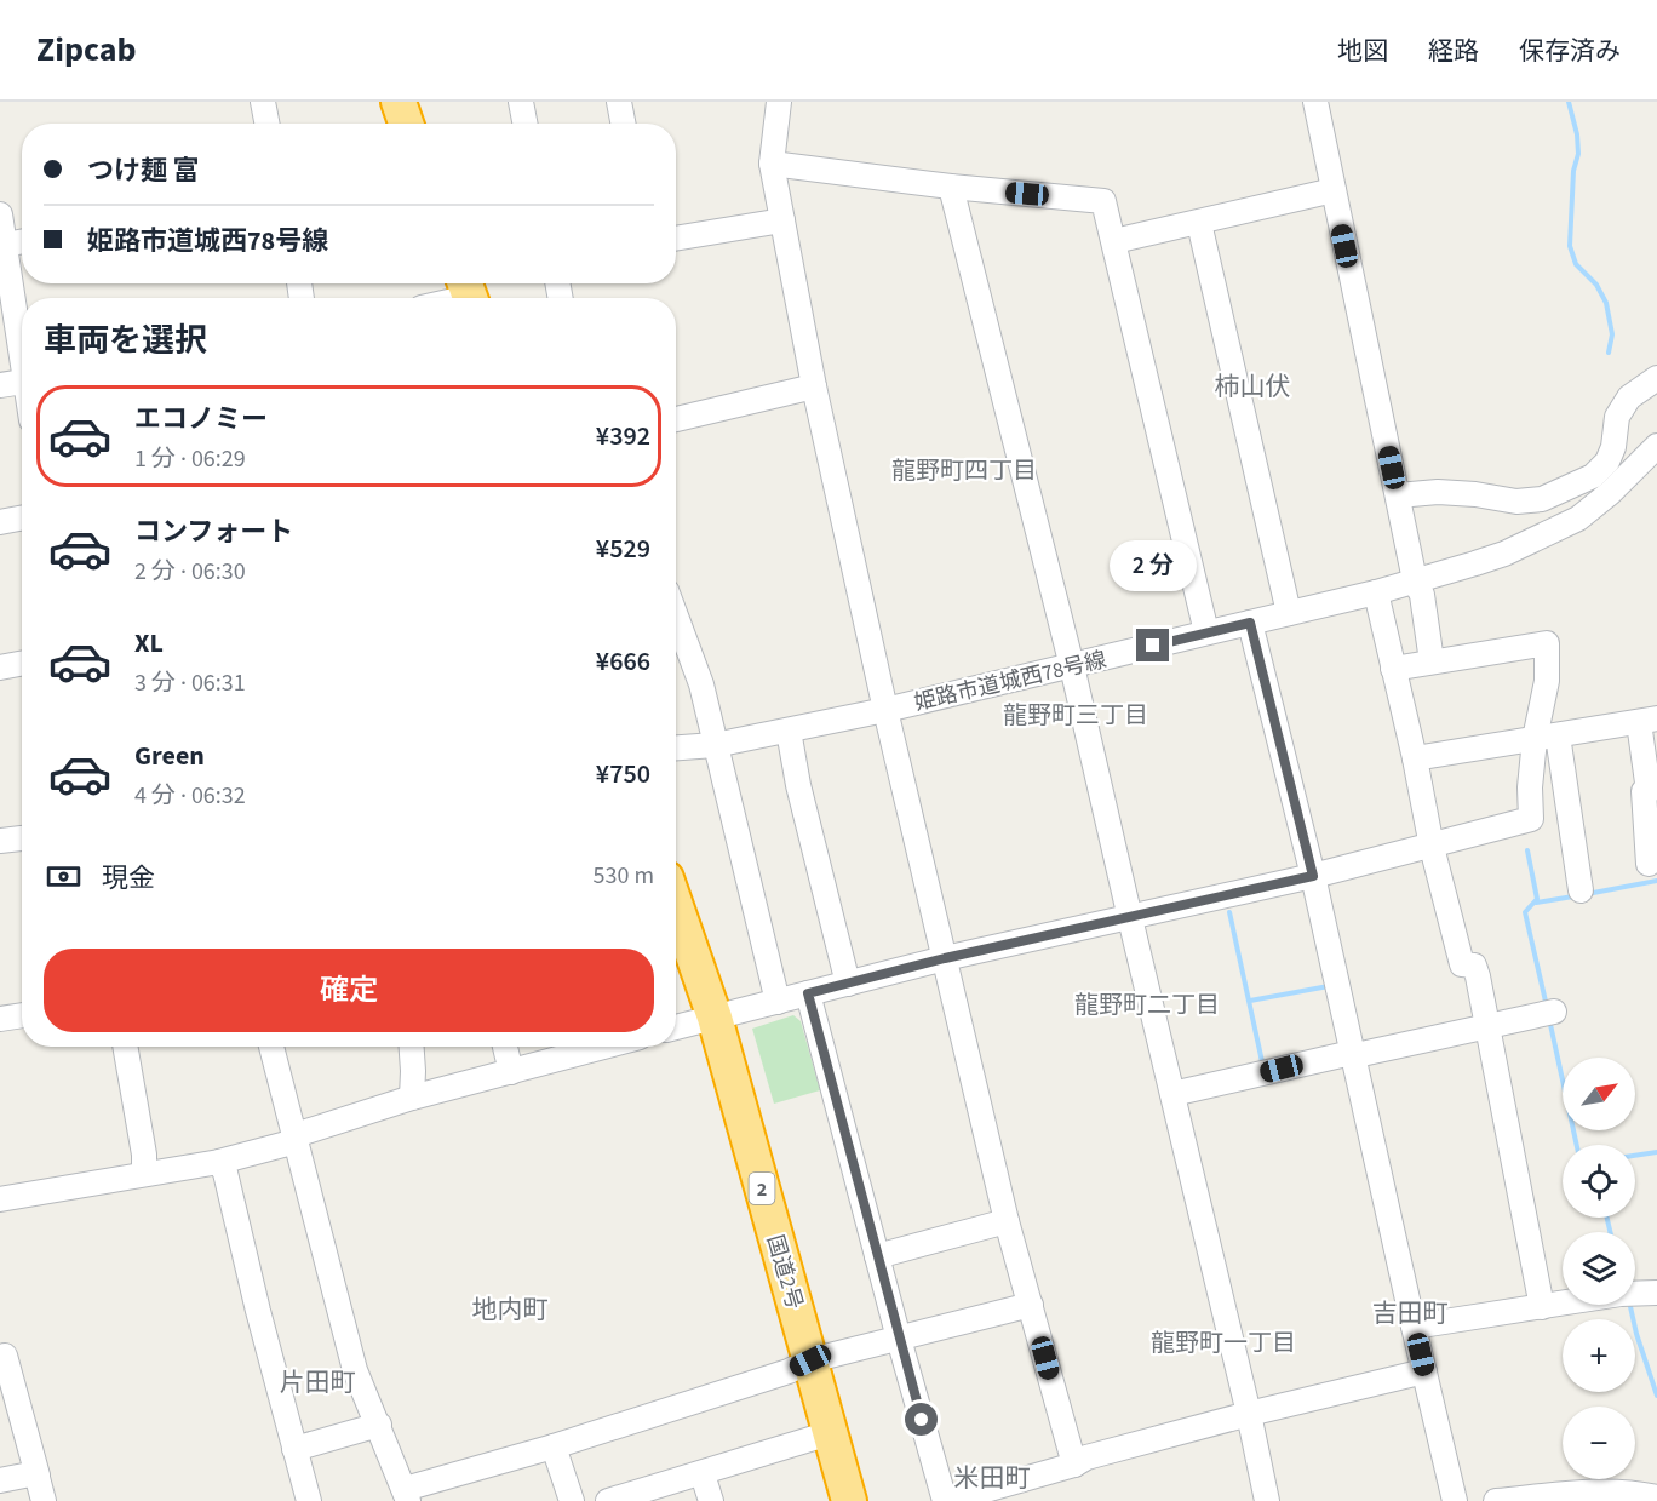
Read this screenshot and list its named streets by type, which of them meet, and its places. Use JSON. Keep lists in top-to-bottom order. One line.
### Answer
{"streets":{"highway":["2","国道2号"],"street":["姫路市道城西78号線"]},"districts":["柿山伏","龍野町四丁目","龍野町三丁目","龍野町二丁目","地内町","吉田町","龍野町一丁目","片田町","米田町"],"north":"top right","page":{"header":"Zipcab","nav":["地図","経路","保存済み"],"banner":["つけ麺 富","姫路市道城西78号線"],"heading":"車両を選択","list":[{"name":"エコノミー","note":"1 分 · 06:29","value":"¥392"},{"name":"コンフォート","note":"2 分 · 06:30","value":"¥529"},{"name":"XL","note":"3 分 · 06:31","value":"¥666"},{"name":"Green","note":"4 分 · 06:32","value":"¥750"}],"bubble":"2 分","pay":["現金","530 m"],"buttons":"確定","map_buttons":["+","−"]}}
